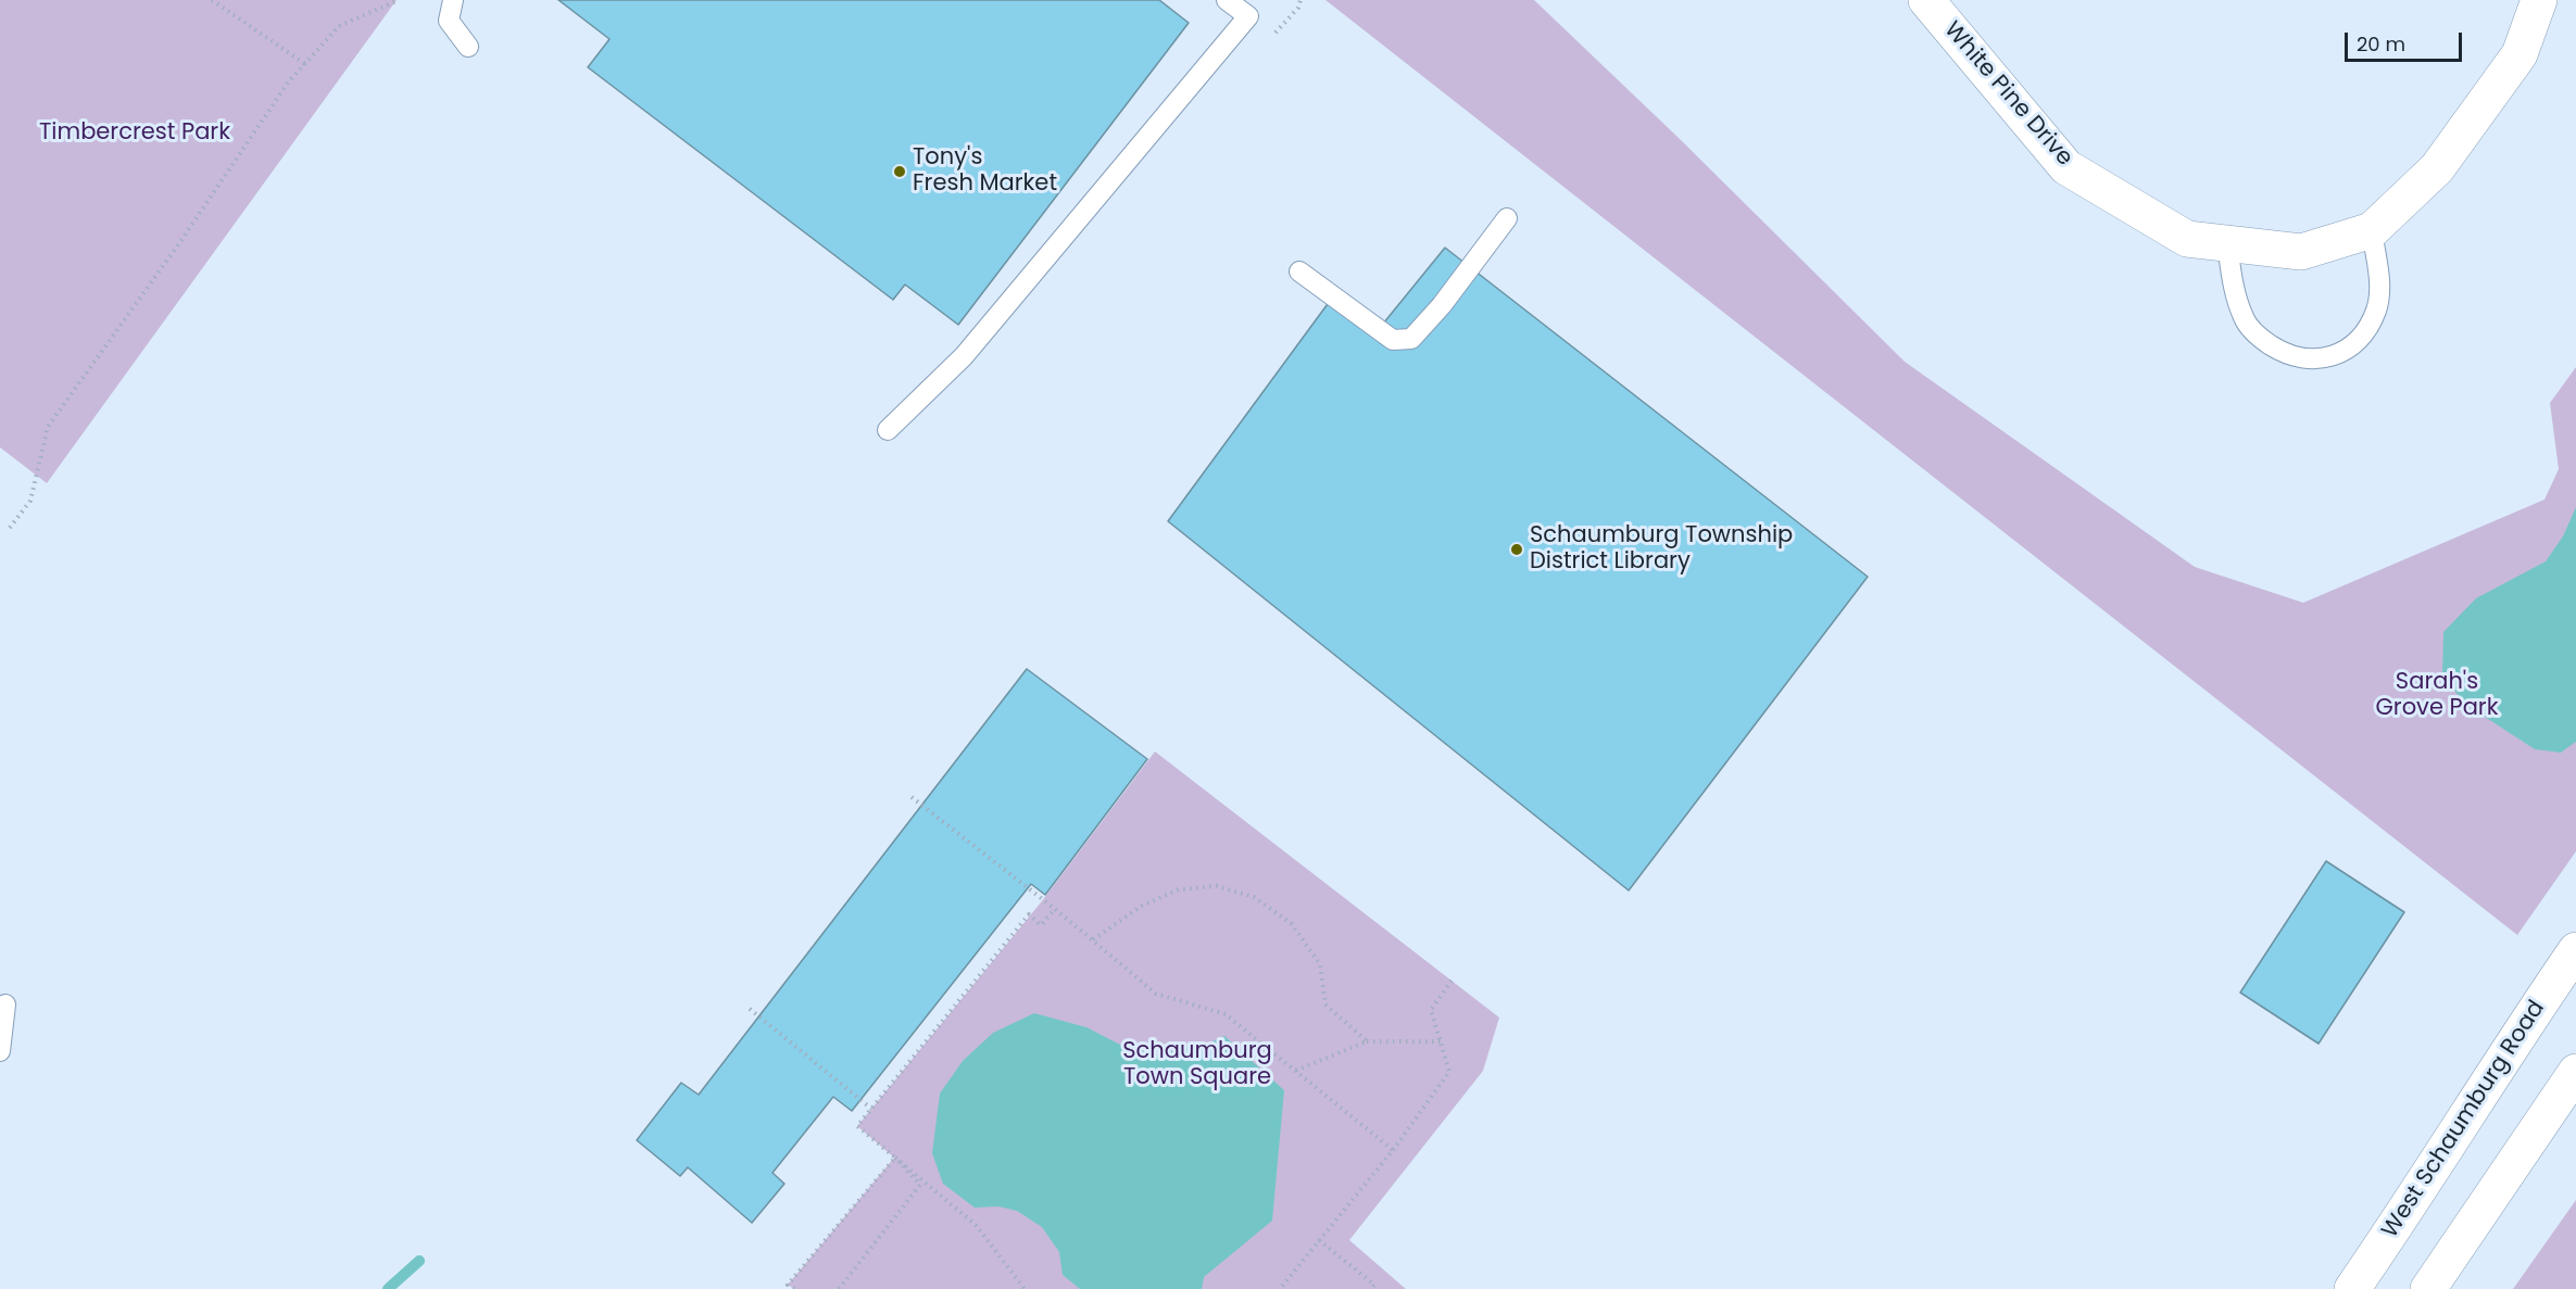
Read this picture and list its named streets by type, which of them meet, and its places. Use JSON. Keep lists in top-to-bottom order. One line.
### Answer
{"streets":{"street":["White Pine Drive","West Schaumburg Road"]},"parks":["Timbercrest Park","Sarah's Grove Park","Schaumburg Town Square"],"places":["Tony's Fresh Market","Schaumburg Township District Library"],"scale_bar":"20 m"}
